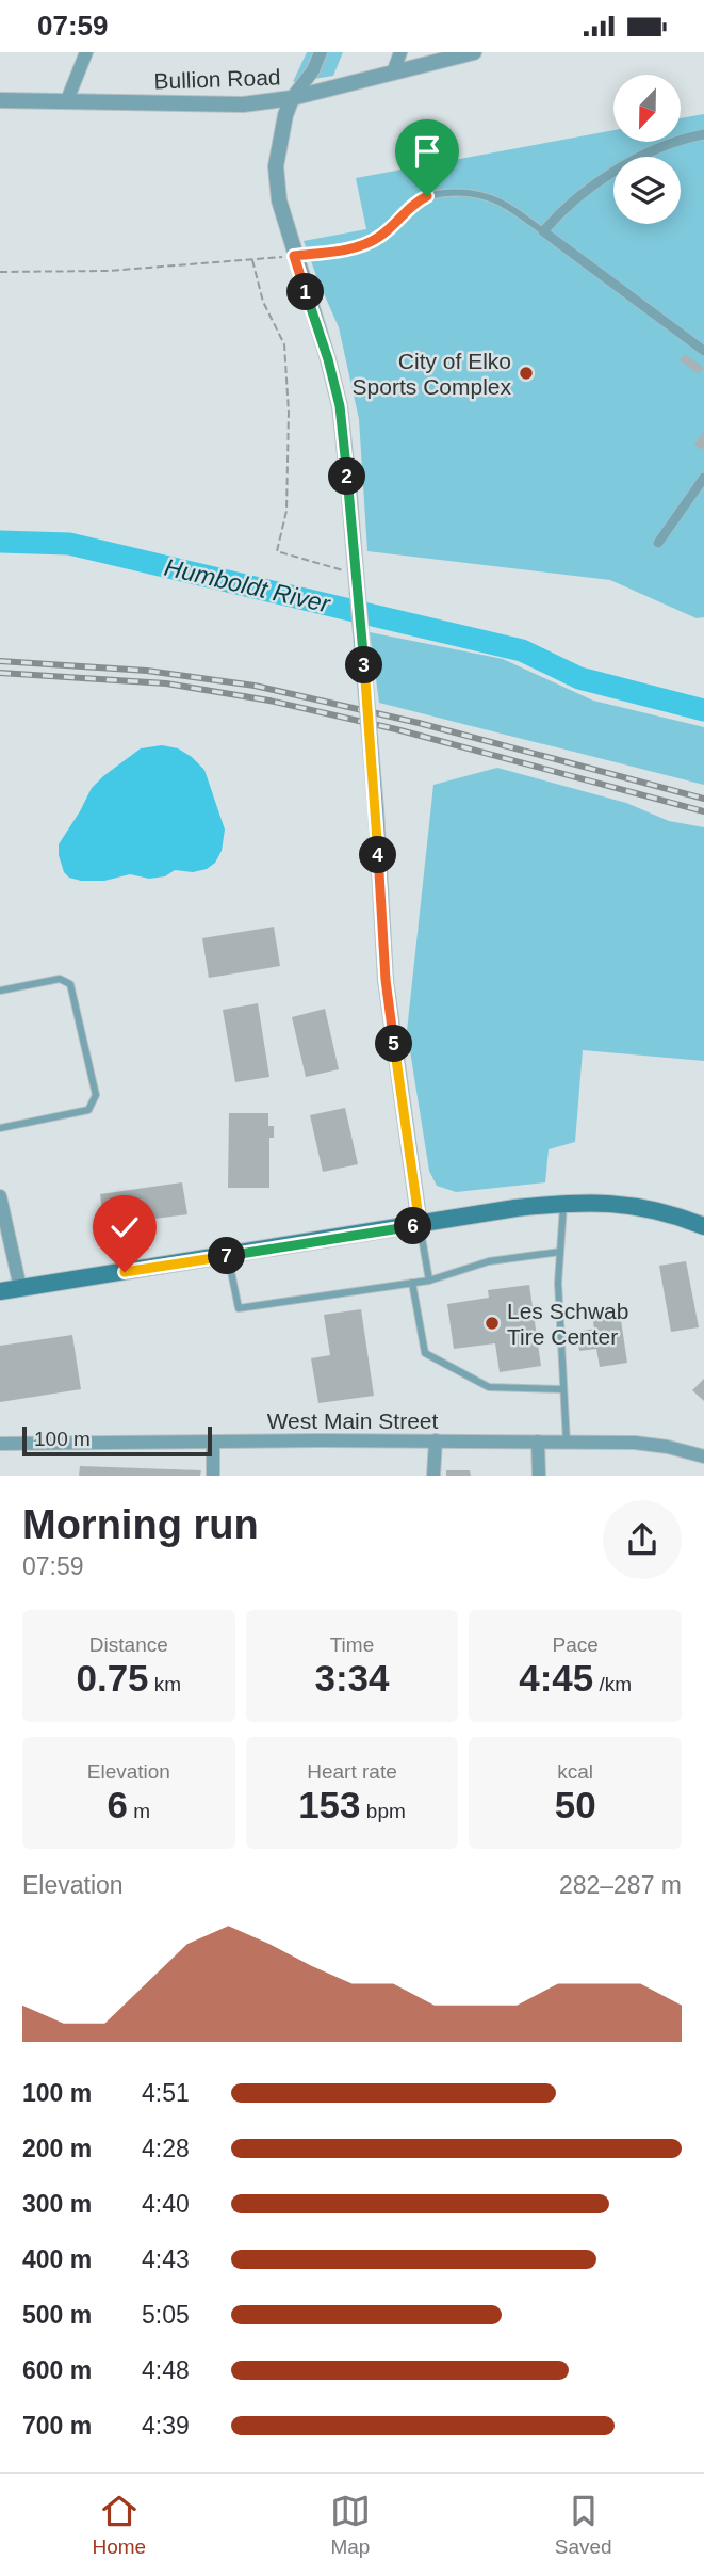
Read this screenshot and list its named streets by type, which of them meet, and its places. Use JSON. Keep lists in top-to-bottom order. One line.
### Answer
{"streets":{"street":["Bullion Road","West Main Street"]},"water":["Humboldt River"],"places":["City of Elko Sports Complex","Les Schwab Tire Center"],"scale_bar":"100 m","north":"bottom","page":{"status":"07:59","pins":["1","2","3","4","5","6","7"],"scale":"100 m","heading":["Morning run","07:59"],"stats":[["Distance","0.75 km"],["Time","3:34"],["Pace","4:45 /km"],["Elevation","6 m"],["Heart rate","153 bpm"],["kcal","50"]],"chart":["Elevation","282–287 m"],"list":[{"name":"100 m","note":"4:51"},{"name":"200 m","note":"4:28"},{"name":"300 m","note":"4:40"},{"name":"400 m","note":"4:43"},{"name":"500 m","note":"5:05"},{"name":"600 m","note":"4:48"},{"name":"700 m","note":"4:39"}],"tabs":["Home","Map","Saved"]}}
